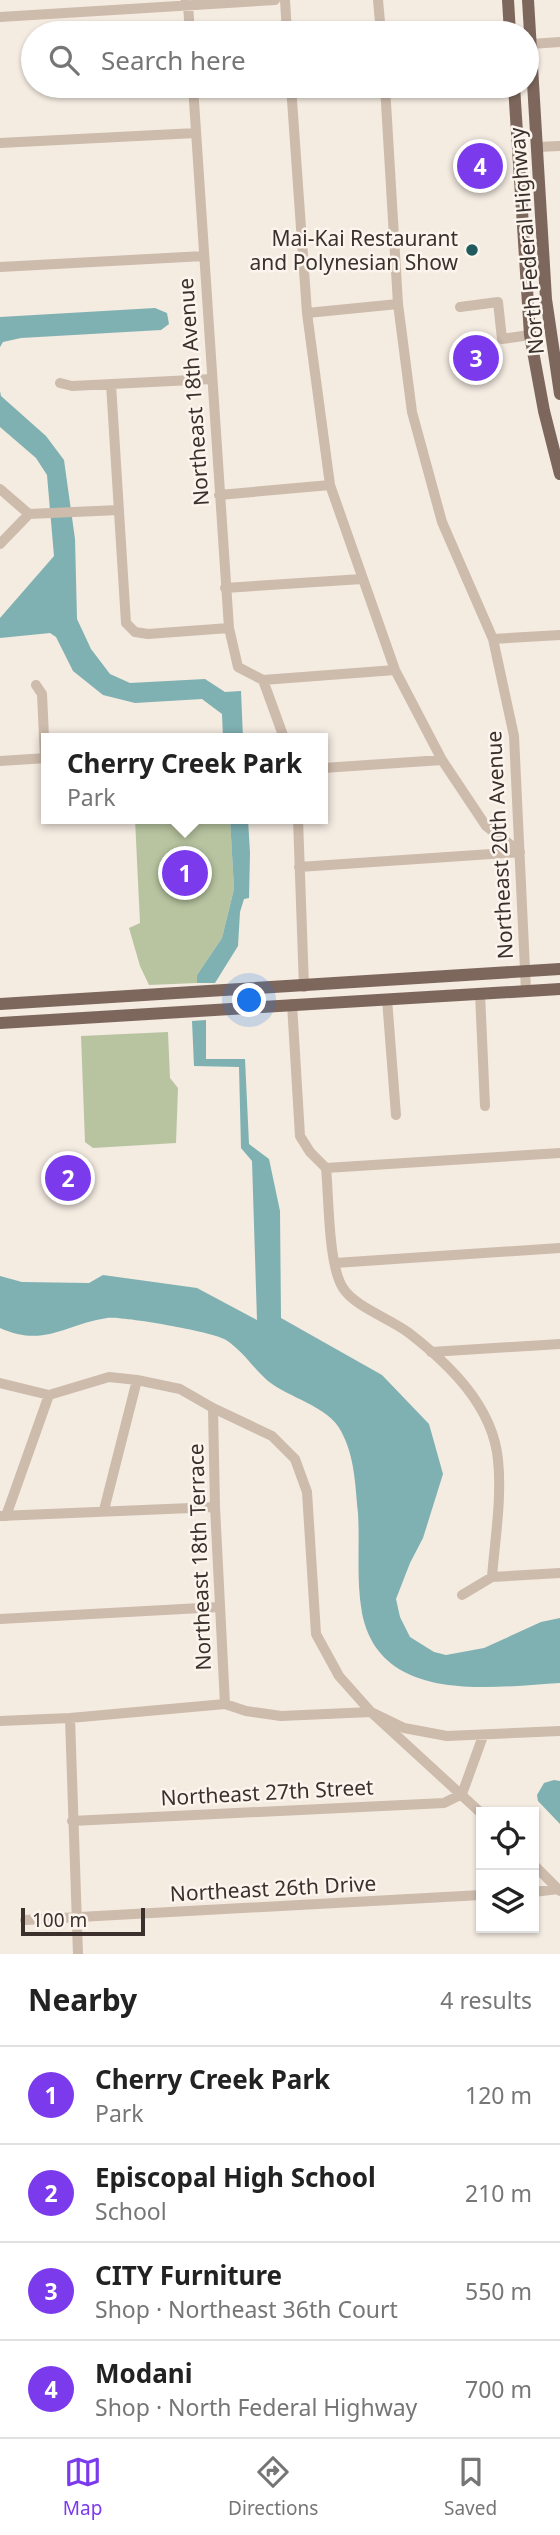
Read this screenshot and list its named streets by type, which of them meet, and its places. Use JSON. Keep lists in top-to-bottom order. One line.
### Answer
{"streets":{"main road":["North Federal Highway"],"street":["Northeast 18th Avenue","Northeast 20th Avenue","Northeast 18th Terrace","Northeast 27th Street","Northeast 26th Drive"]},"places":["Mai-Kai Restaurant and Polynesian Show"],"scale_bar":"100 m","page":{"search":"Search here","pins":["4","3","1","2"],"popup":["Cherry Creek Park","Park"],"scale":"100 m","heading":["Nearby","4 results"],"list":[{"mark":"1","name":"Cherry Creek Park","note":"Park","value":"120 m"},{"mark":"2","name":"Episcopal High School","note":"School","value":"210 m"},{"mark":"3","name":"CITY Furniture","note":"Shop · Northeast 36th Court","value":"550 m"},{"mark":"4","name":"Modani","note":"Shop · North Federal Highway","value":"700 m"}],"nav":["Map","Directions","Saved"]}}
